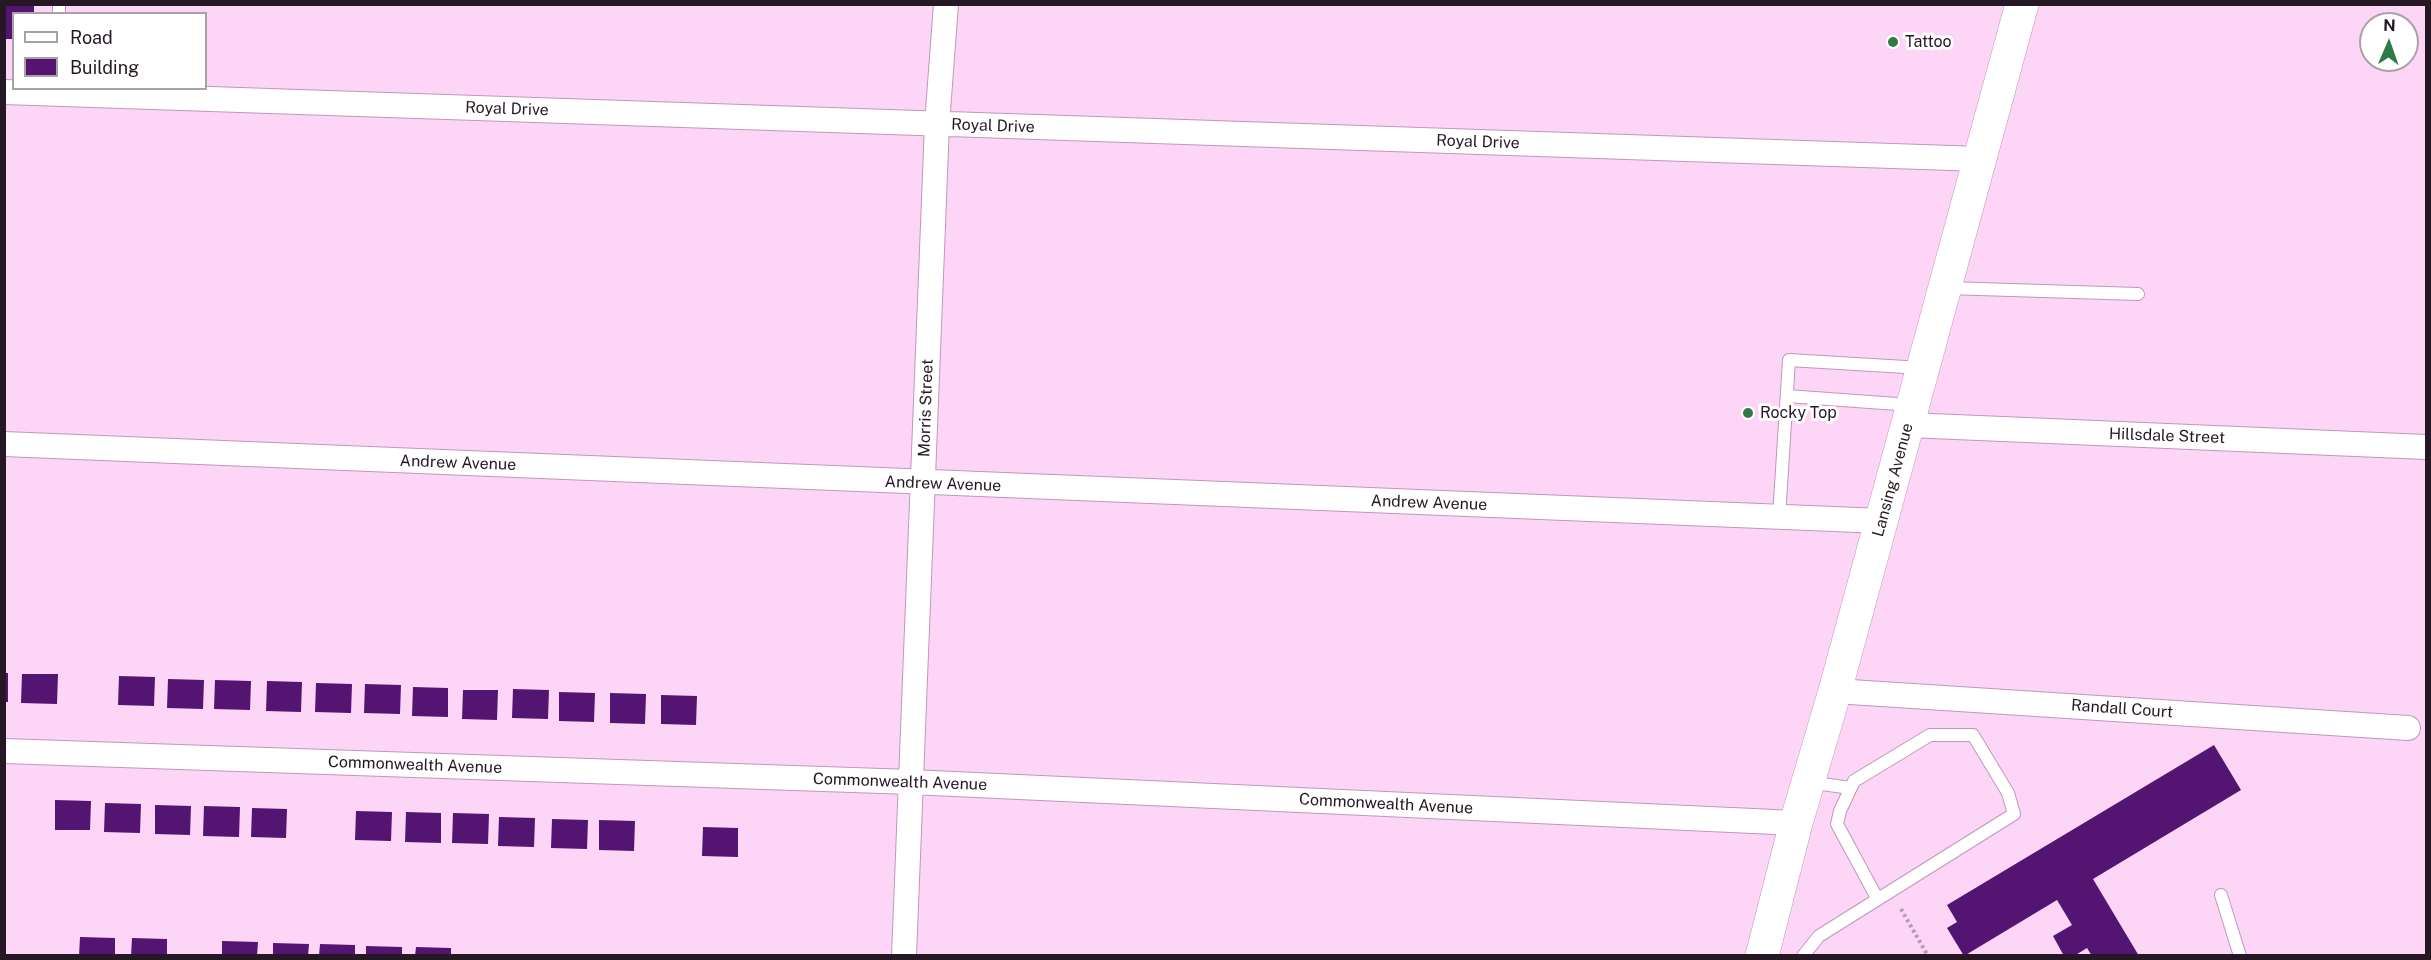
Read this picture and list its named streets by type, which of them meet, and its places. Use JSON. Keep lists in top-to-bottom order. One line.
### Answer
{"streets":{"main road":["Lansing Avenue"],"street":["Royal Drive","Morris Street","Hillsdale Street","Andrew Avenue","Randall Court","Commonwealth Avenue"]},"crossings":[["Royal Drive","Morris Street"],["Royal Drive","Lansing Avenue"],["Morris Street","Andrew Avenue"],["Morris Street","Commonwealth Avenue"],["Hillsdale Street","Lansing Avenue"],["Andrew Avenue","Lansing Avenue"],["Lansing Avenue","Randall Court"],["Lansing Avenue","Commonwealth Avenue"]],"places":["Tattoo","Rocky Top"],"legend":["Road","Building"],"north":"top"}
